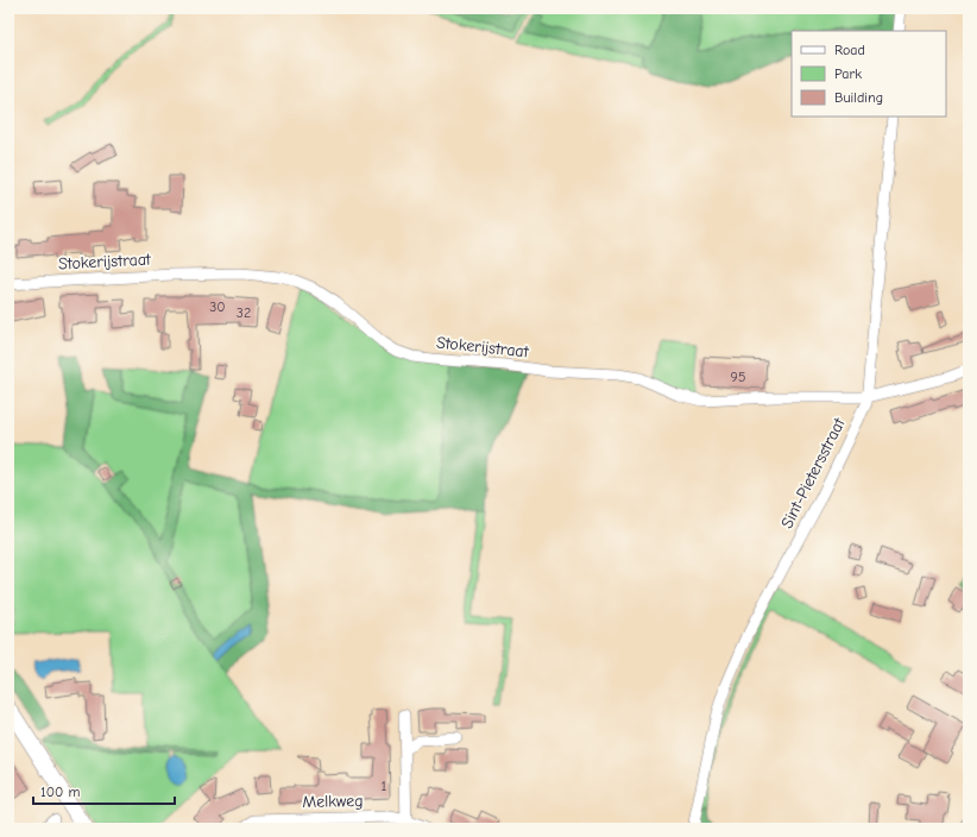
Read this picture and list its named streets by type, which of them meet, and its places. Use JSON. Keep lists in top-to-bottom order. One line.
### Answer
{"streets":{"street":["Stokerijstraat","Sint-Pietersstraat","Melkweg"]},"crossings":[["Stokerijstraat","Sint-Pietersstraat"]],"house_numbers":["30","32","95","1"],"legend":["Road","Park","Building"],"scale_bar":"100 m"}
